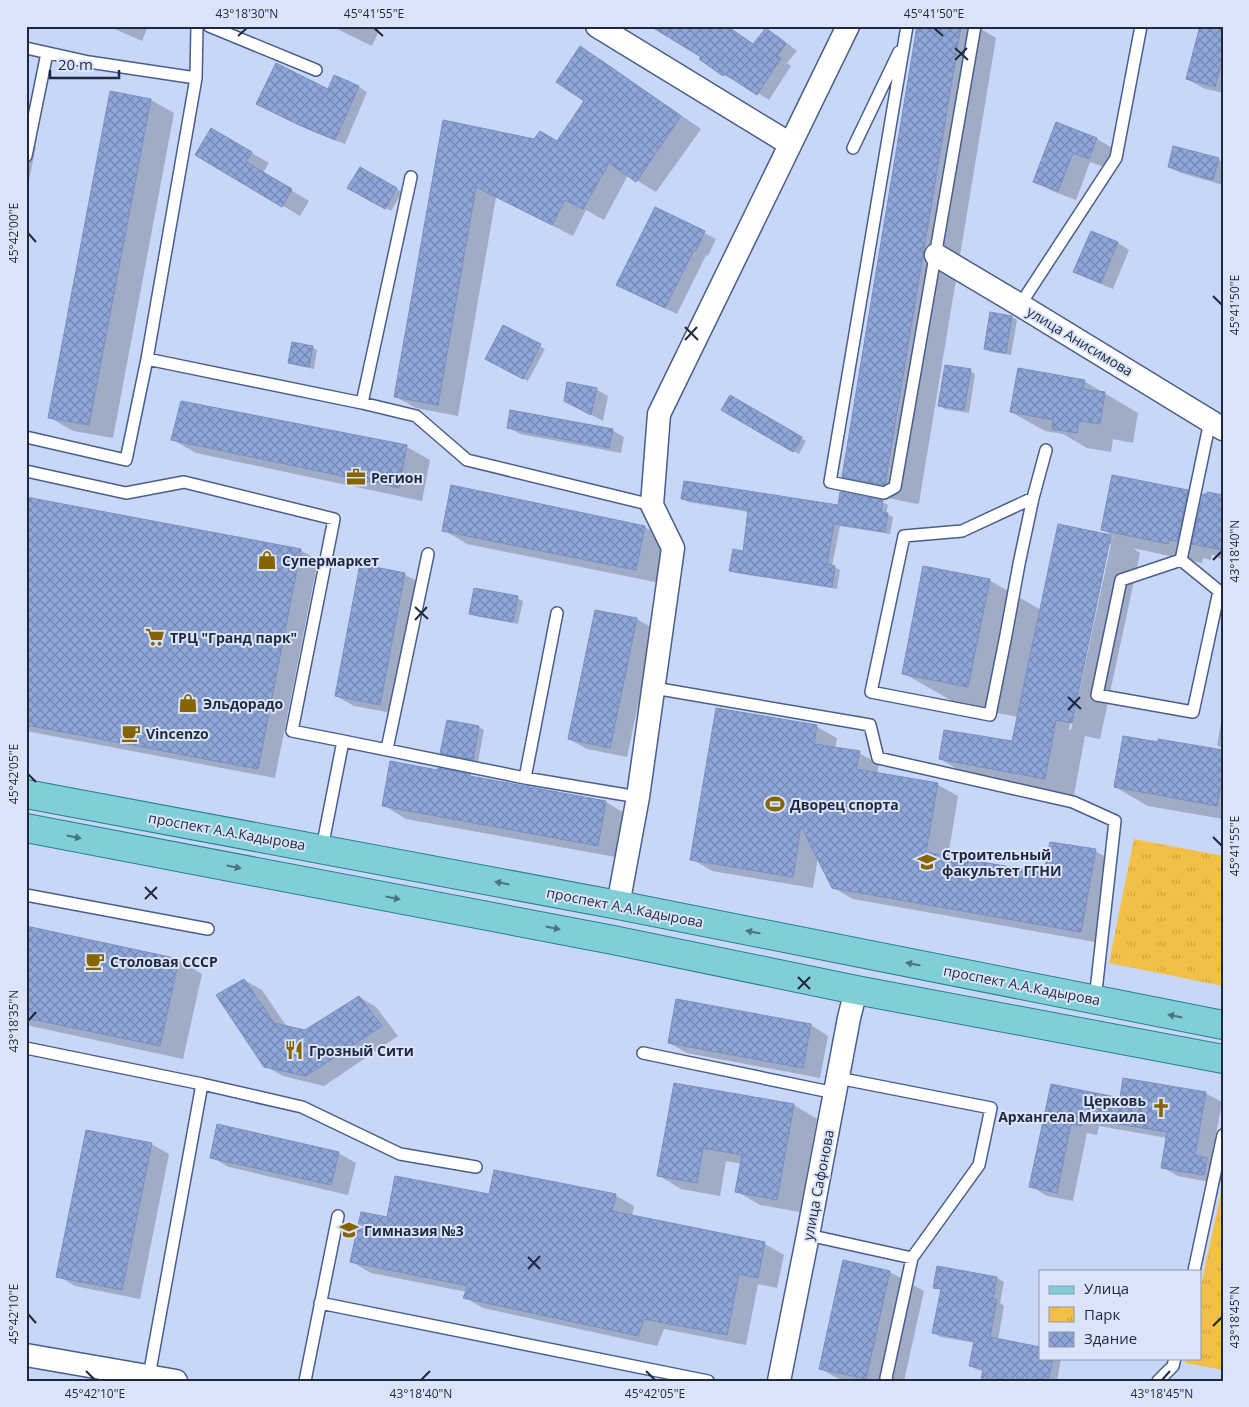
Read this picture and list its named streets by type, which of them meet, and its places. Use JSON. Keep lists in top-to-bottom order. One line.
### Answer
{"streets":{"main road":["проспект А.А.Кадырова"],"street":["улица Анисимова","улица Сафонова"]},"places":{"office":["Регион"],"shop":["Супермаркет","Эльдорадо"],"supermarket":["ТРЦ \"Гранд парк\""],"cafe":["Vincenzo","Столовая СССР"],"sports":["Дворец спорта"],"school or university":["Строительный факультет ГГНИ","Гимназия №3"],"restaurant":["Грозный Сити"],"church":["Церковь Архангела Михаила"]},"legend":["Улица","Парк","Здание"],"scale_bar":"20 m","coordinates":["43°18'30\"N","45°41'55\"E","45°41'50\"E","45°42'00\"E","43°18'40\"N","45°42'05\"E","43°18'35\"N","45°42'10\"E","43°18'45\"N"]}
